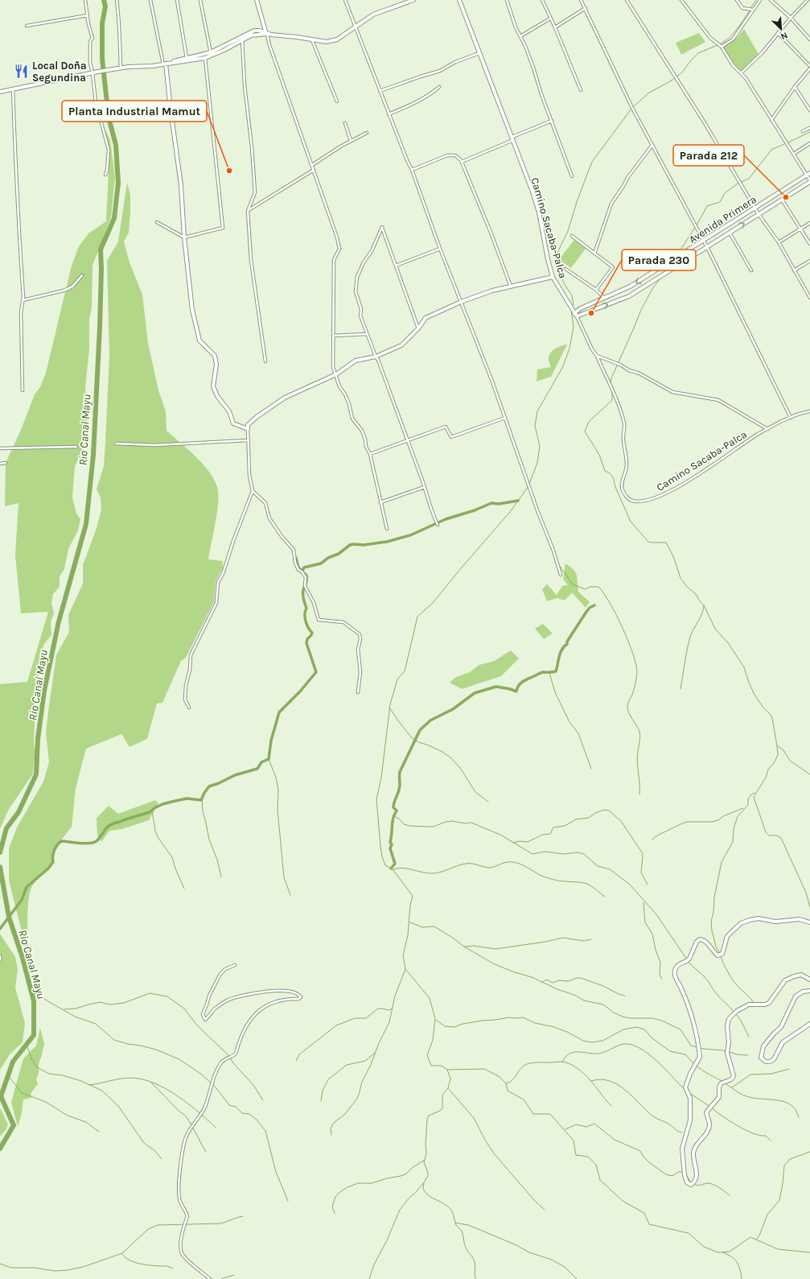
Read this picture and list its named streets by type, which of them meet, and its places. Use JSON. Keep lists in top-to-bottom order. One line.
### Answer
{"streets":{"street":["Avenida Primera","Camino Sacaba-Palca"]},"crossings":[["Avenida Primera","Camino Sacaba-Palca"]],"water":["Rio Canal Mayu"],"places":{"restaurant":["Local Doña Segundina"],"other":["Planta Industrial Mamut","Parada 212","Parada 230"]},"north":"bottom right"}
